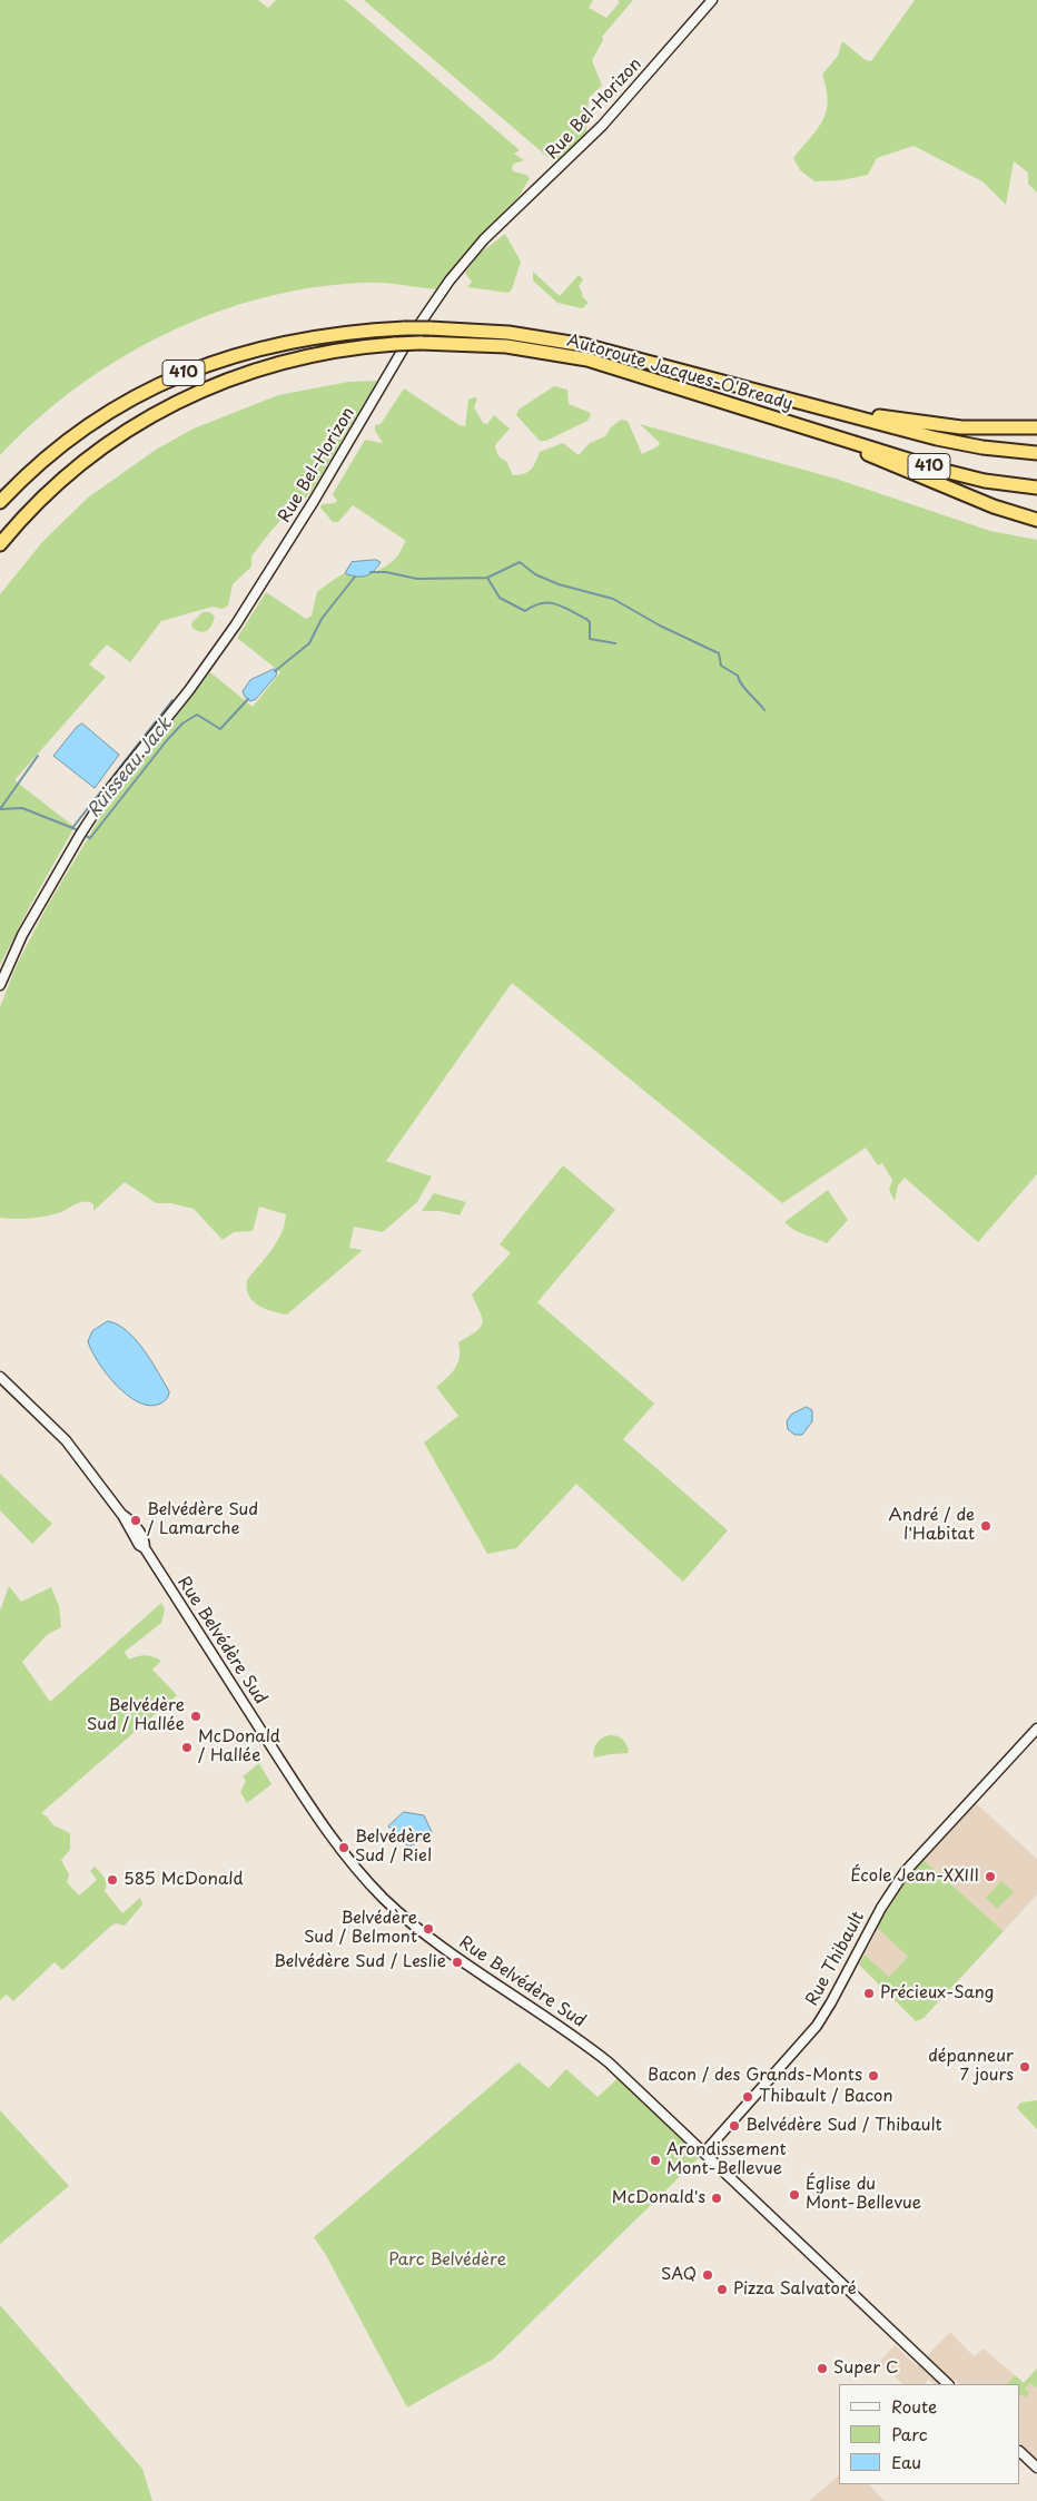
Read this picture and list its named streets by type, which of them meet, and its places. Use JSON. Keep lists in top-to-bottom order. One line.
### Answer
{"streets":{"highway":["410","Autoroute Jacques-O'Bready"],"street":["Rue Bel-Horizon","Rue Belvédère Sud","Rue Thibault"]},"crossings":[["Rue Belvédère Sud","Rue Thibault"]],"water":["Ruisseau Jack"],"parks":["Parc Belvédère"],"places":["Belvédère Sud / Lamarche","André / de l'Habitat","Belvédère Sud / Hallée","McDonald / Hallée","Belvédère Sud / Riel","École Jean-XXIII","585 McDonald","Belvédère Sud / Belmont","Belvédère Sud / Leslie","Précieux-Sang","dépanneur 7 jours","Bacon / des Grands-Monts","Thibault / Bacon","Belvédère Sud / Thibault","Arondissement Mont-Bellevue","Église du Mont-Bellevue","McDonald's","SAQ","Pizza Salvatoré","Super C"],"legend":["Route","Parc","Eau"]}
